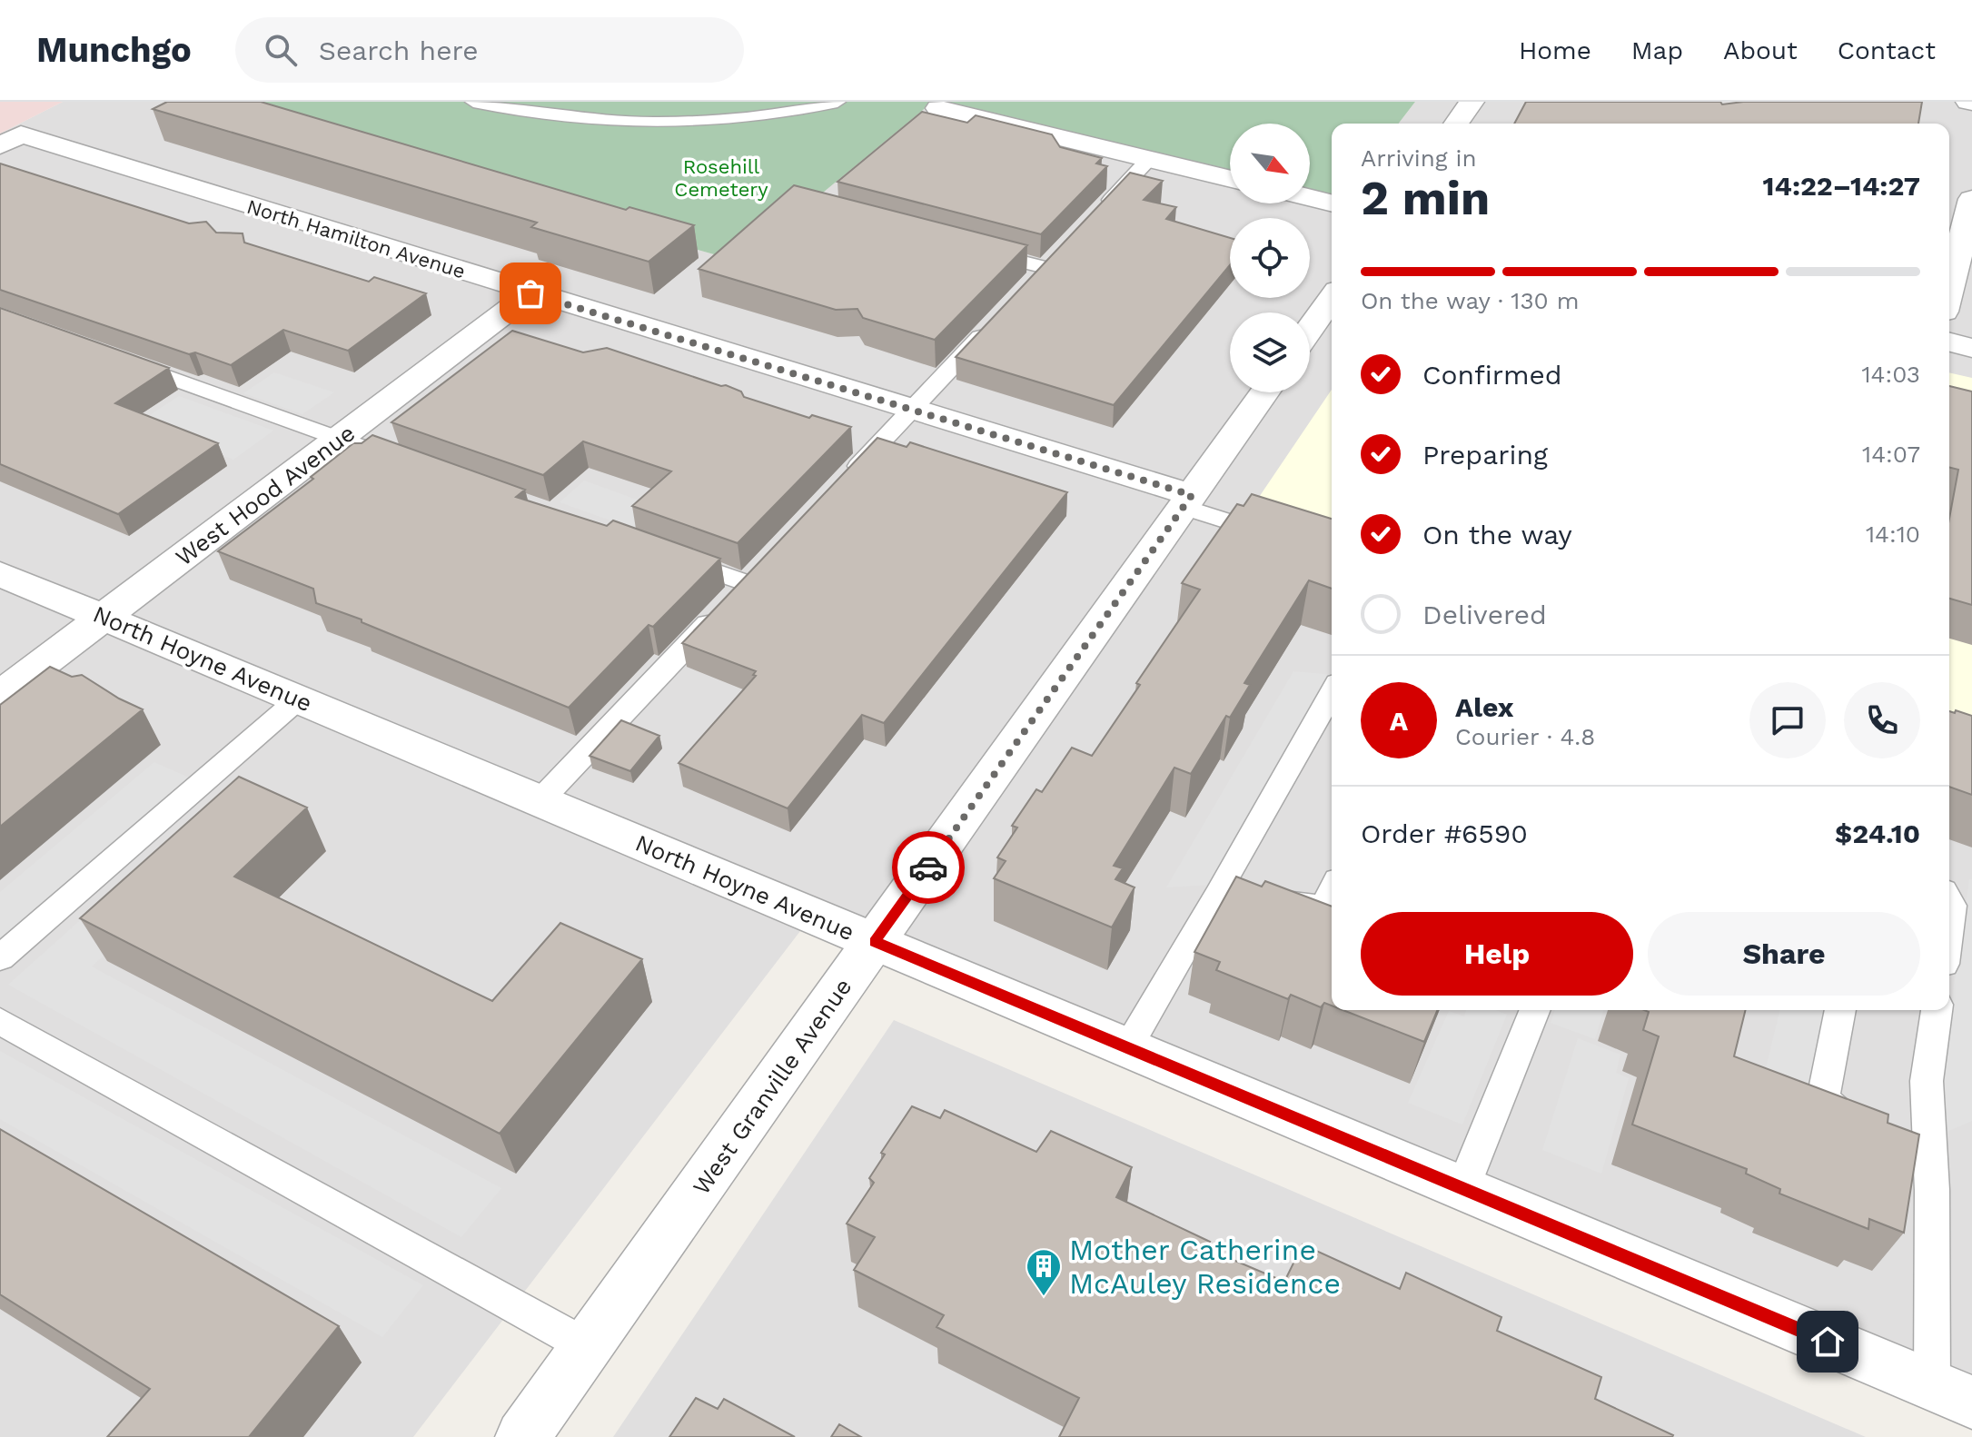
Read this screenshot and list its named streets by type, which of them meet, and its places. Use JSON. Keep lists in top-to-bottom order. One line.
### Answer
{"streets":{"street":["North Hamilton Avenue","West Hood Avenue","North Hoyne Avenue","West Granville Avenue"]},"crossings":[["North Hamilton Avenue","West Hood Avenue"],["North Hamilton Avenue","West Granville Avenue"],["West Hood Avenue","North Hoyne Avenue"],["North Hoyne Avenue","West Granville Avenue"]],"parks":["Rosehill Cemetery"],"places":{"building":["Mother Catherine McAuley Residence"]},"north":"bottom right","page":{"header":"Munchgo","search":"Search here","nav":["Home","Map","About","Contact"],"heading":["2 min","Arriving in","14:22–14:27"],"panel":["Alex","Courier · 4.8","Order #6590","$24.10"],"bar":"On the way · 130 m","list":[["Confirmed","14:03"],["Preparing","14:07"],["On the way","14:10"],"Delivered"],"round":"A","buttons":["Help","Share"]}}
